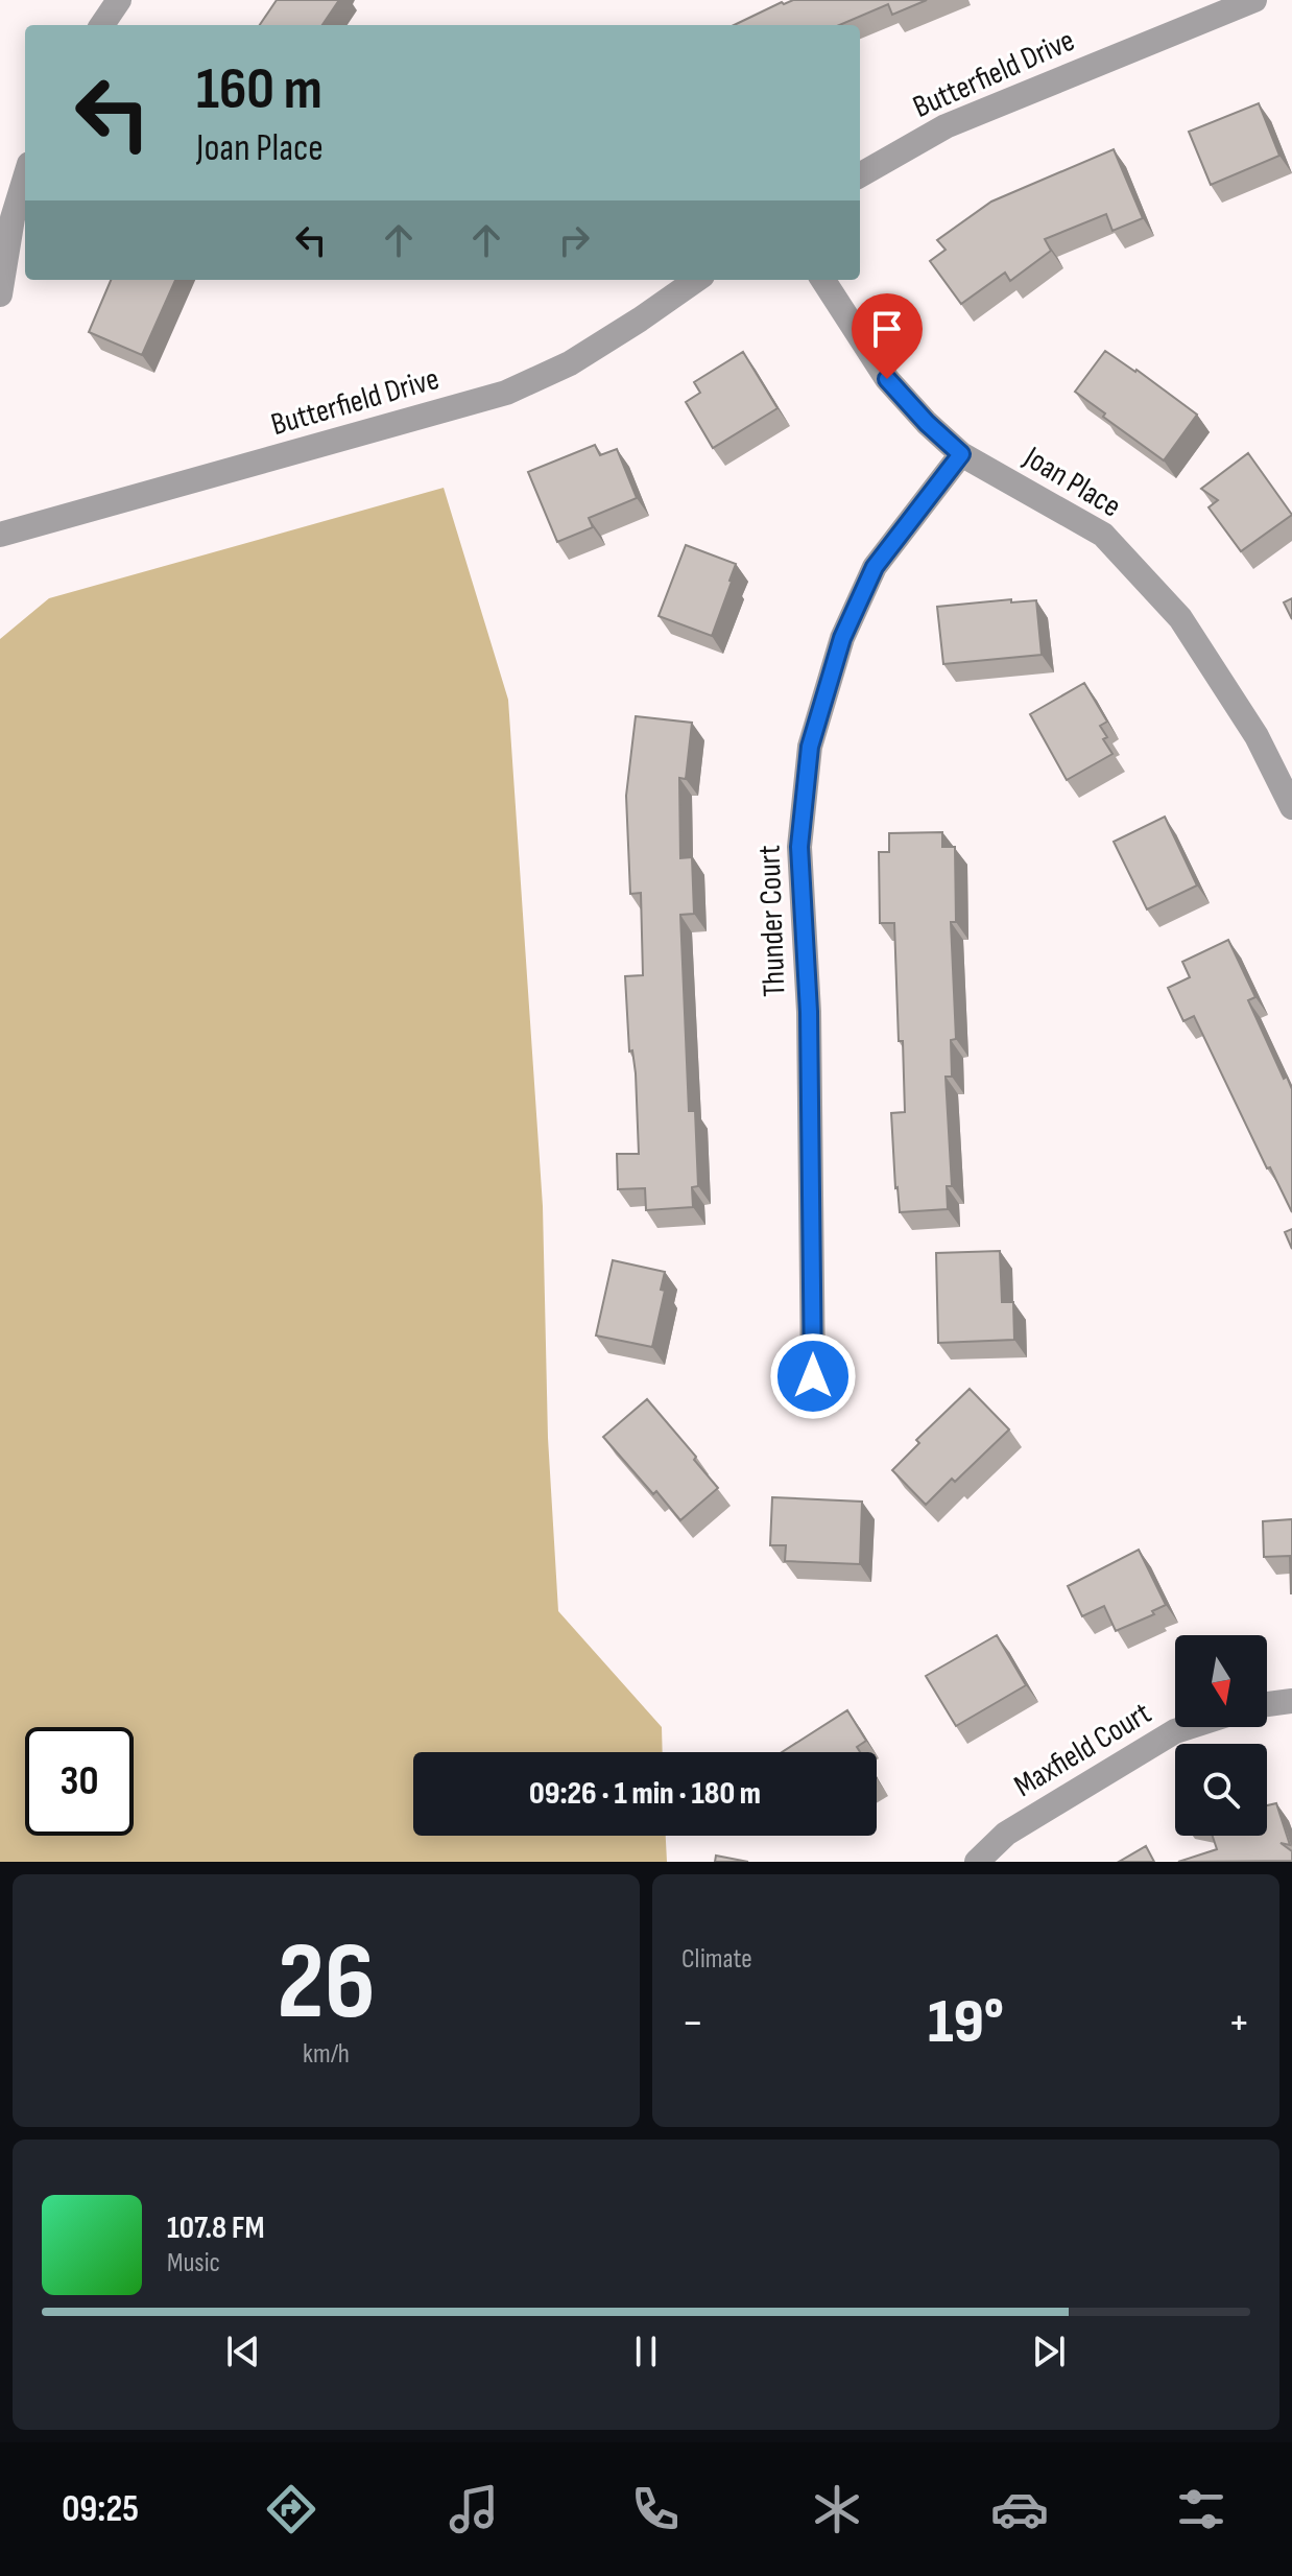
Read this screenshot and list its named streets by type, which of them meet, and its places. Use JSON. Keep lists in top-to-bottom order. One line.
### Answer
{"streets":{"street":["Butterfield Drive","Joan Place","Thunder Court","Maxfield Court"]},"crossings":[["Joan Place","Thunder Court"]],"north":"bottom","page":{"turn":["160 m","Joan Place"],"limit":"30","trip":"09:26 · 1 min · 180 m","tile":[["26","km/h"],"Climate"],"heat":["−","19°","+"],"song":["107.8 FM","Music"],"tabs":"09:25"}}
